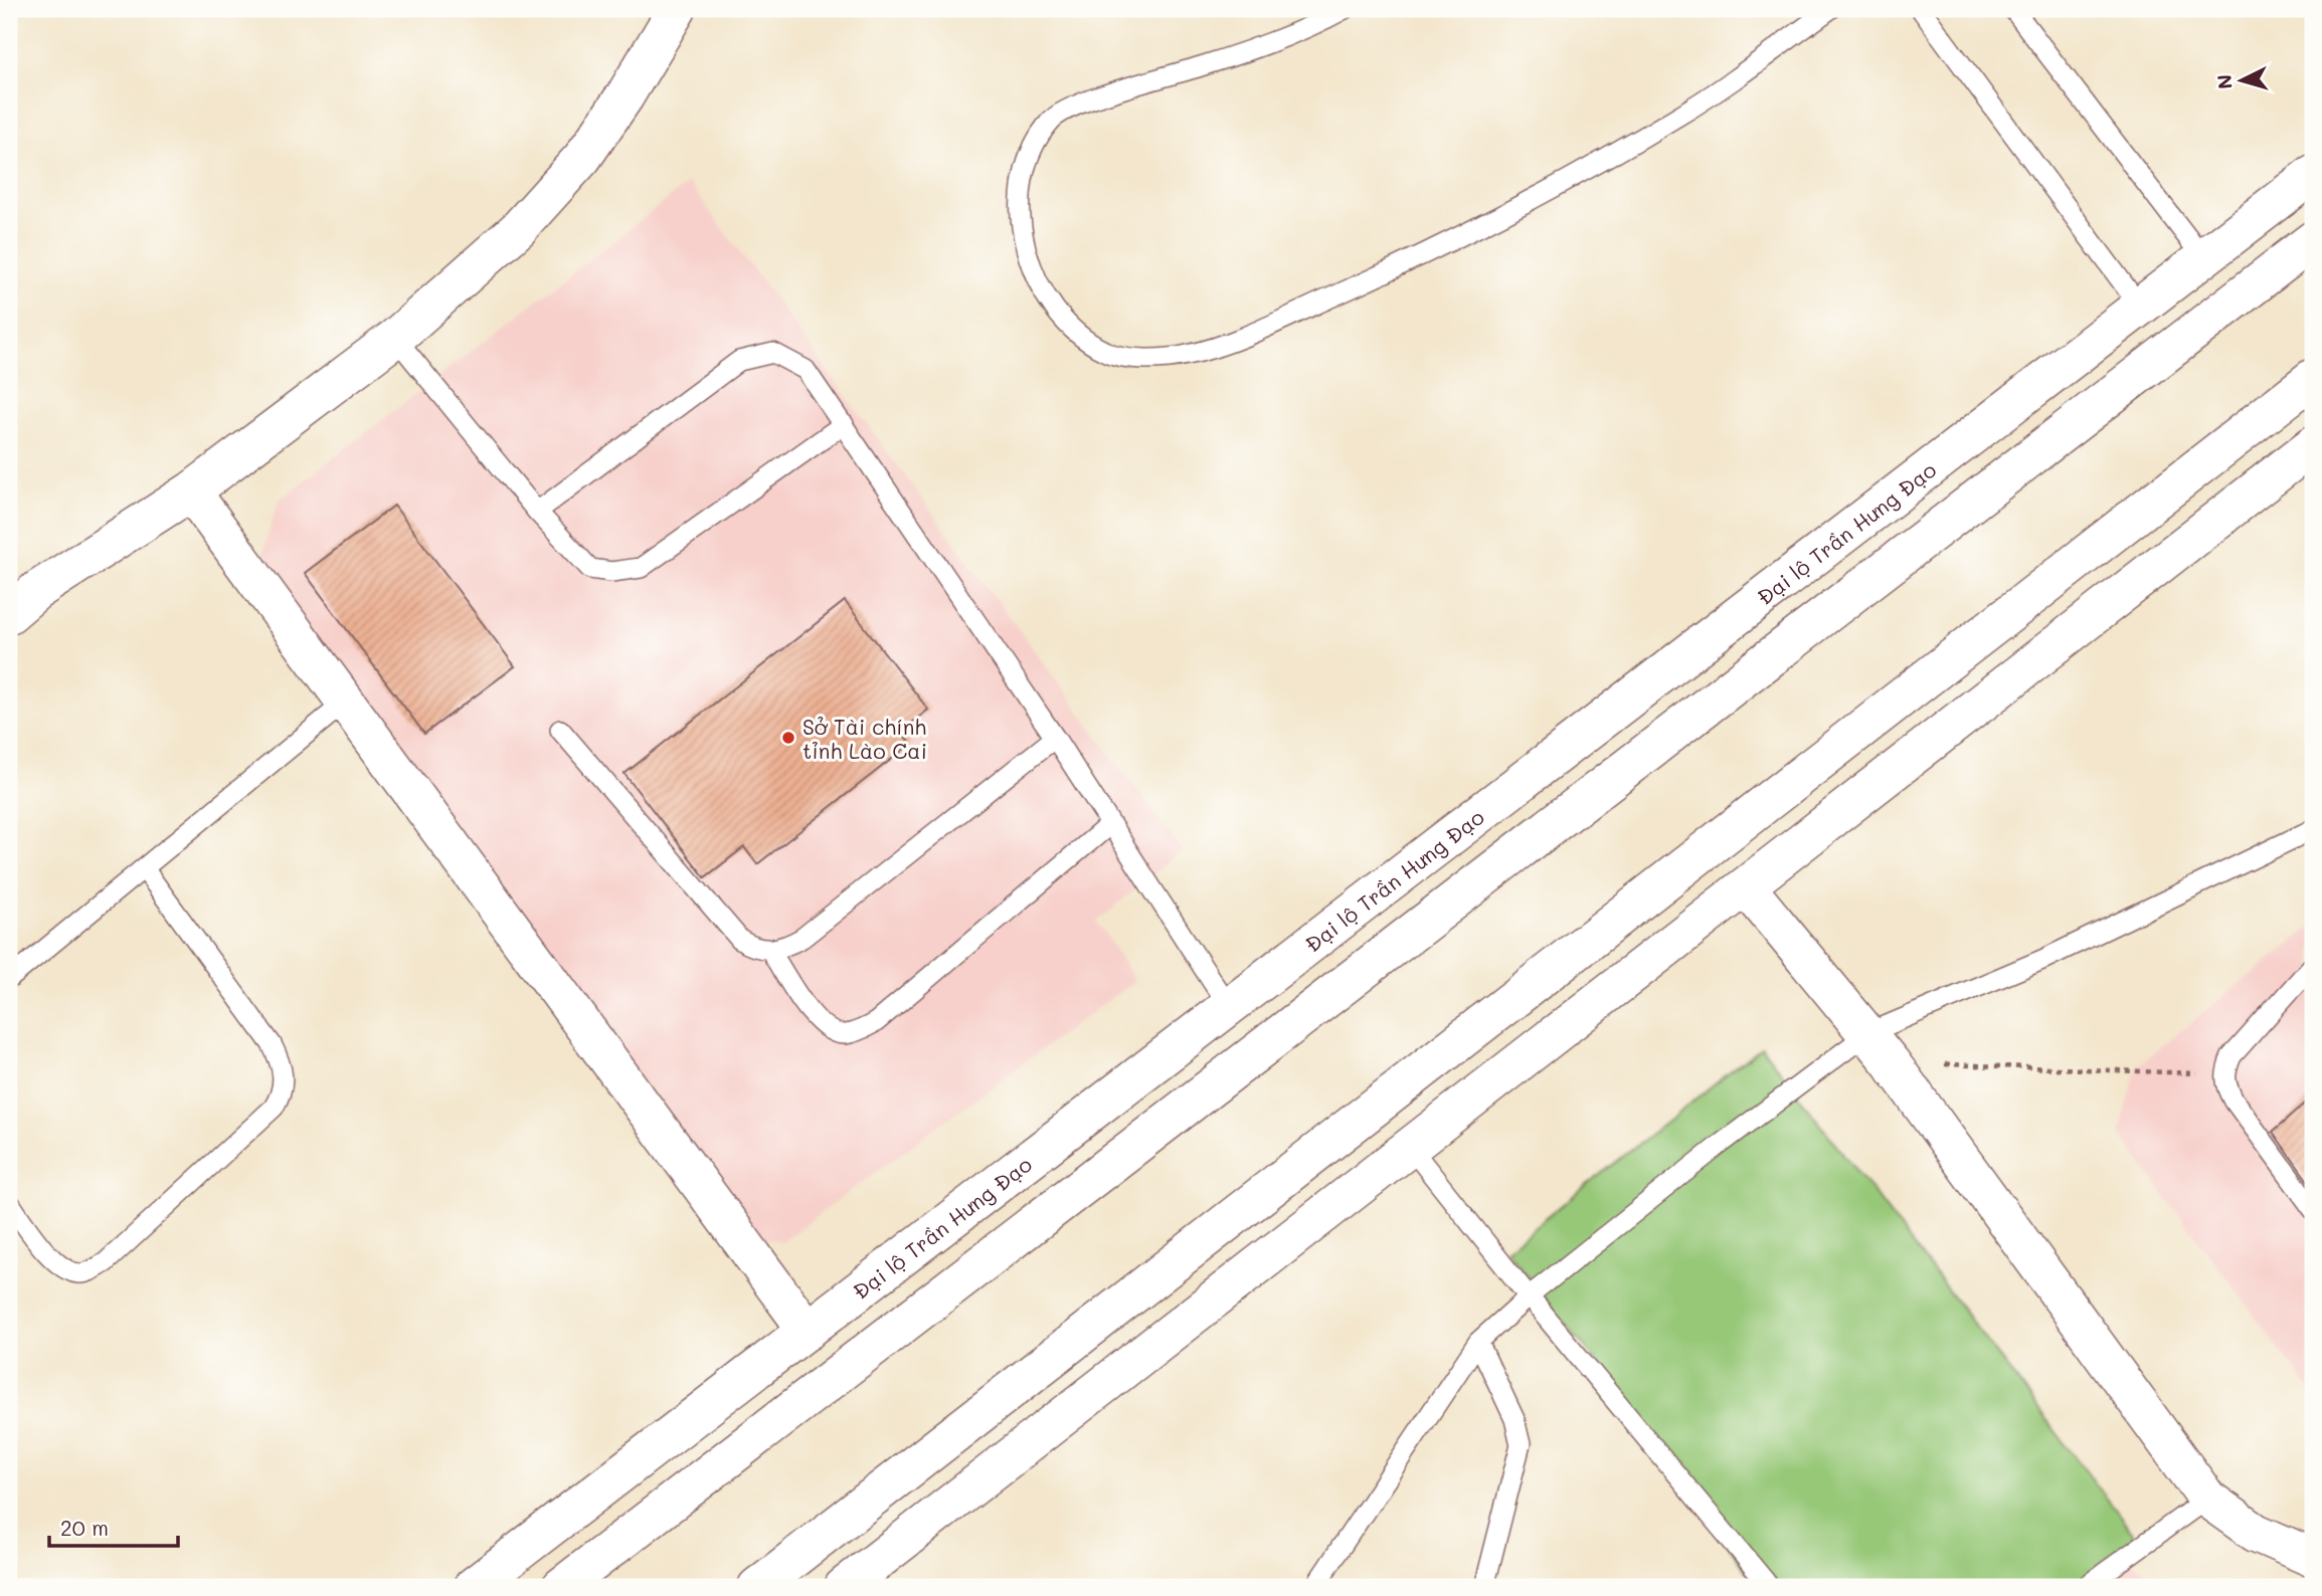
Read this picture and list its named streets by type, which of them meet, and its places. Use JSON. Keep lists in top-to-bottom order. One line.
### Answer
{"streets":{"main road":["Đại lộ Trần Hưng Đạo"]},"places":["Sở Tài chính tỉnh Lào Cai"],"scale_bar":"20 m","north":"left"}
